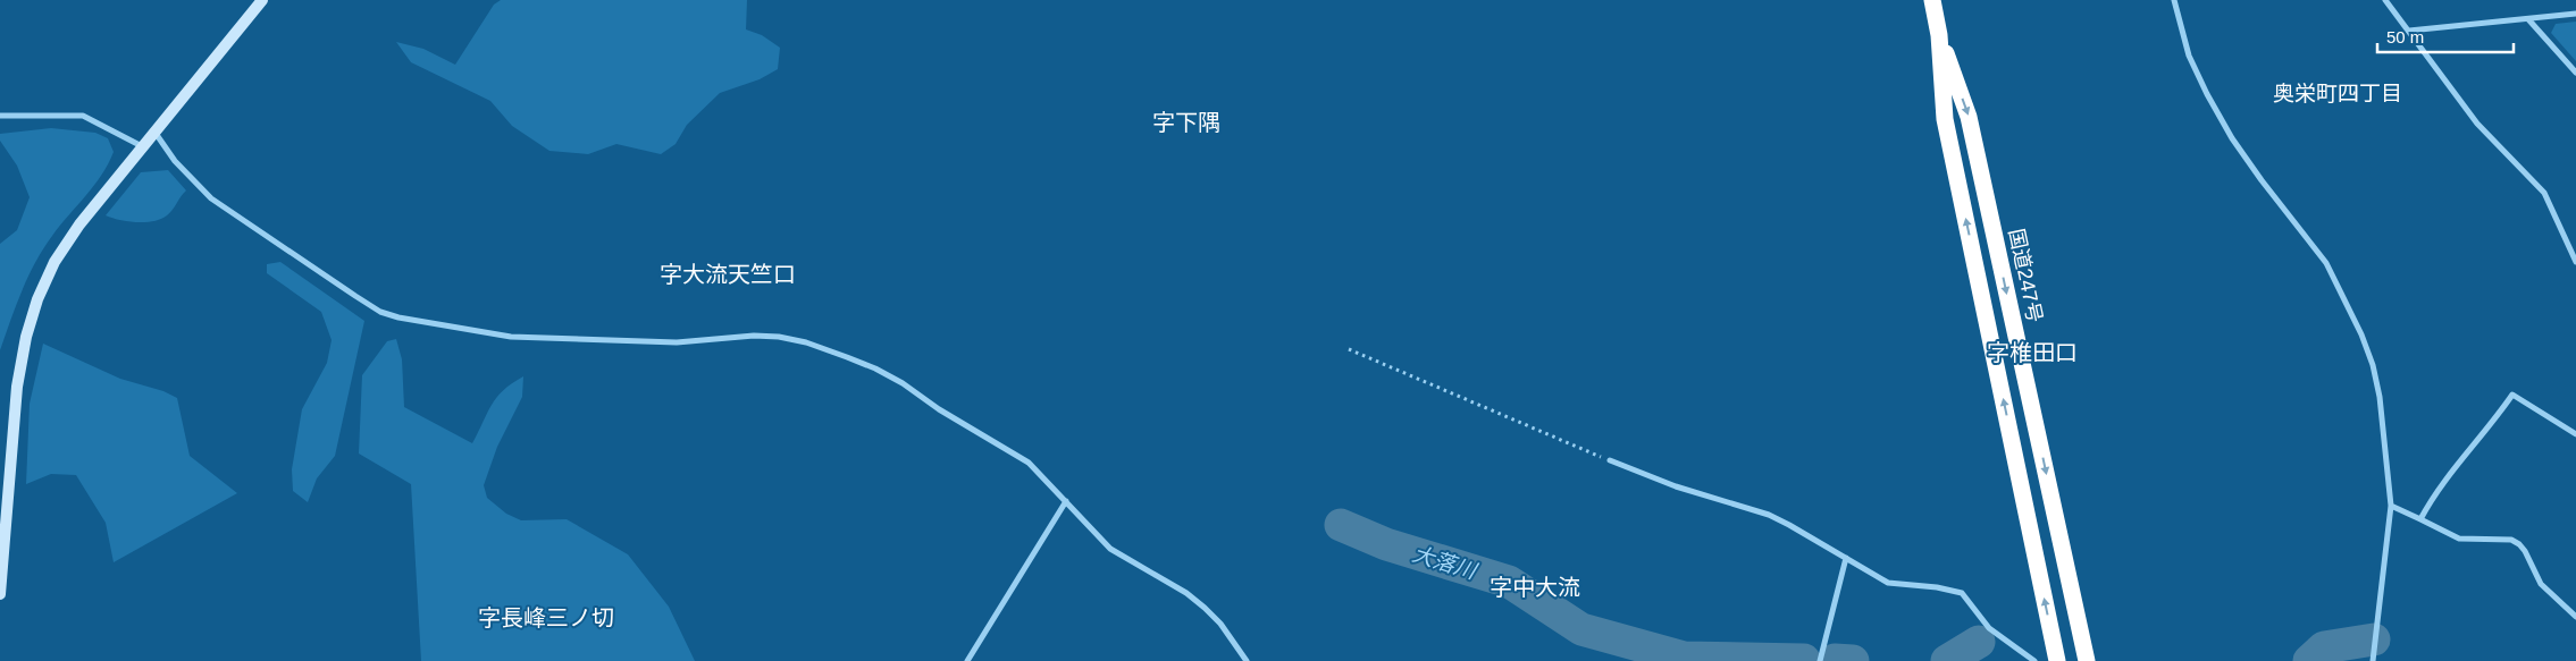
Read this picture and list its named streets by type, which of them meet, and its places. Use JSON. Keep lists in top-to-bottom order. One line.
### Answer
{"streets":{"highway":["国道247号"]},"districts":["奥栄町四丁目","字下隅","字大流天竺口","字椎田口","字中大流","字長峰三ノ切"],"water":["大落川"],"scale_bar":"50 m"}
